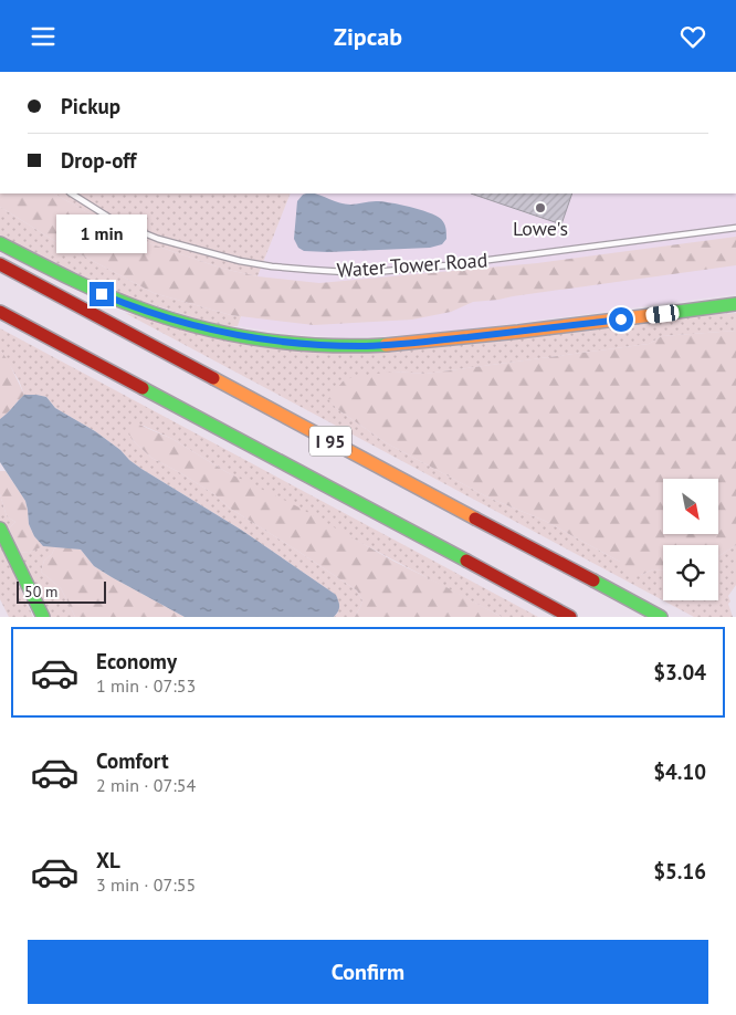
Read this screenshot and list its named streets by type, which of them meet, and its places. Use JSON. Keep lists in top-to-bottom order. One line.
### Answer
{"streets":{"highway":["I 95"],"lane":["Water Tower Road"]},"places":["Lowe's"],"scale_bar":"50 m","north":"bottom right","page":{"header":"Zipcab","banner":["Pickup","Drop-off"],"bubble":"1 min","scale":"50 m","list":[{"name":"Economy","note":"1 min · 07:53","value":"$3.04"},{"name":"Comfort","note":"2 min · 07:54","value":"$4.10"},{"name":"XL","note":"3 min · 07:55","value":"$5.16"}],"buttons":"Confirm"}}
